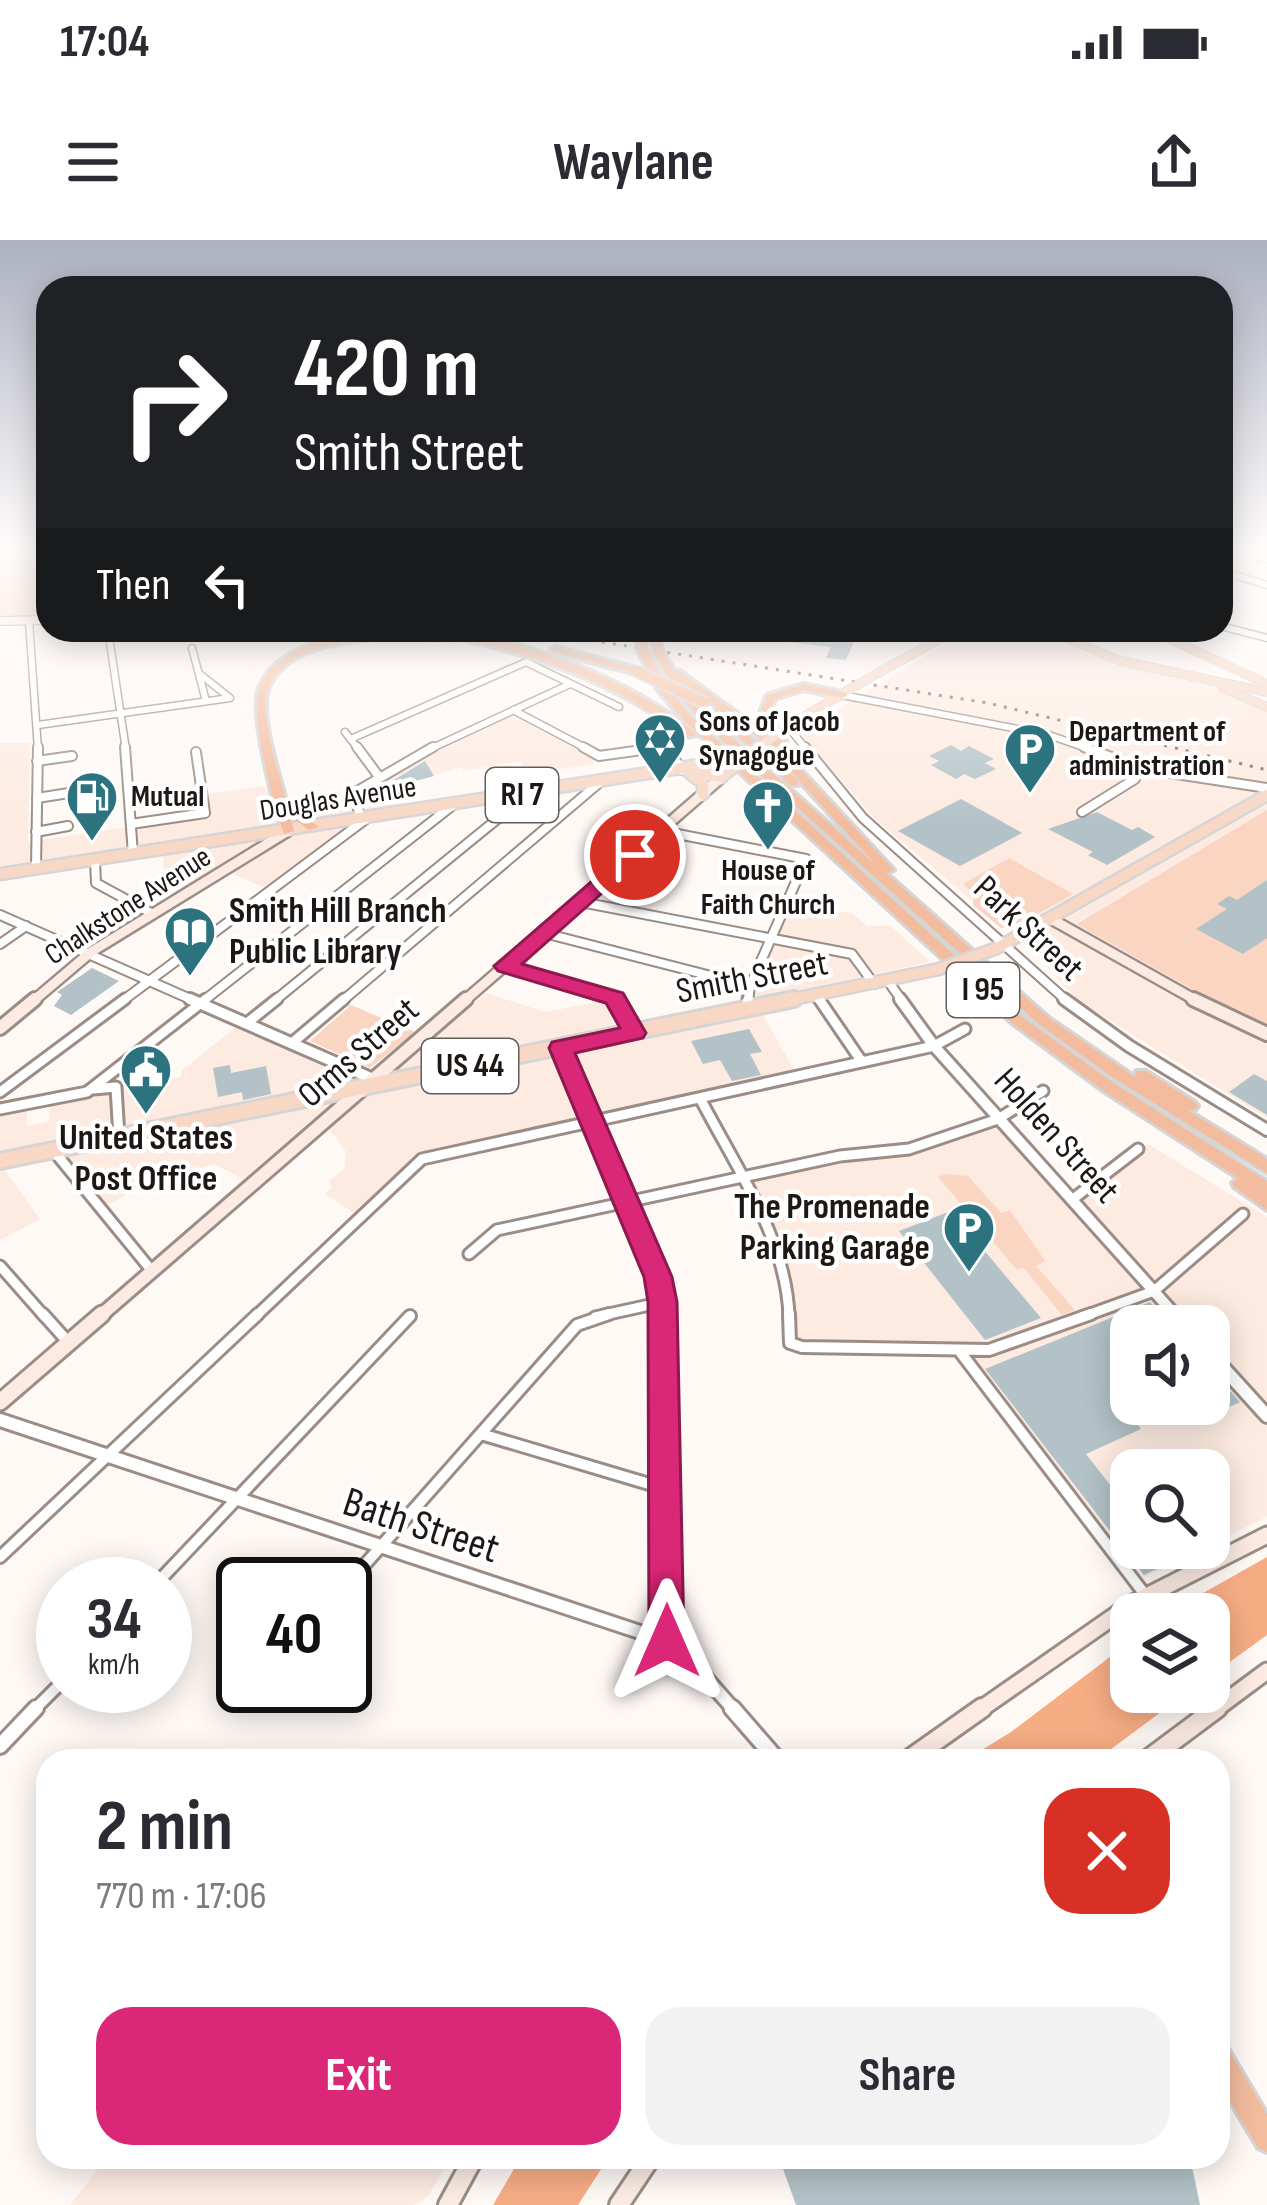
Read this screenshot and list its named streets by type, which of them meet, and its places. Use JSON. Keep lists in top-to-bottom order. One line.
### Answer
{"streets":{"highway":["I 95"],"main road":["RI 7","Douglas Avenue","Chalkstone Avenue","Smith Street","Orms Street","US 44"],"street":["Park Street","Holden Street","Bath Street"]},"crossings":[["Douglas Avenue","Chalkstone Avenue"],["Douglas Avenue","Orms Street"],["Park Street","Smith Street"],["Park Street","Orms Street"],["Smith Street","Orms Street"],["Smith Street","Holden Street"],["Orms Street","Holden Street"]],"places":{"synagogue":["Sons of Jacob Synagogue"],"parking":["Department of administration","The Promenade Parking Garage"],"fuel station":["Mutual"],"church":["House of Faith Church"],"library":["Smith Hill Branch Public Library"],"public building":["United States Post Office"]},"page":{"status":"17:04","header":"Waylane","turn":["420 m","Smith Street"],"then":"Then","speed":"34 km/h","limit":"40","heading":["2 min","770 m · 17:06"],"buttons":["Exit","Share"]}}
